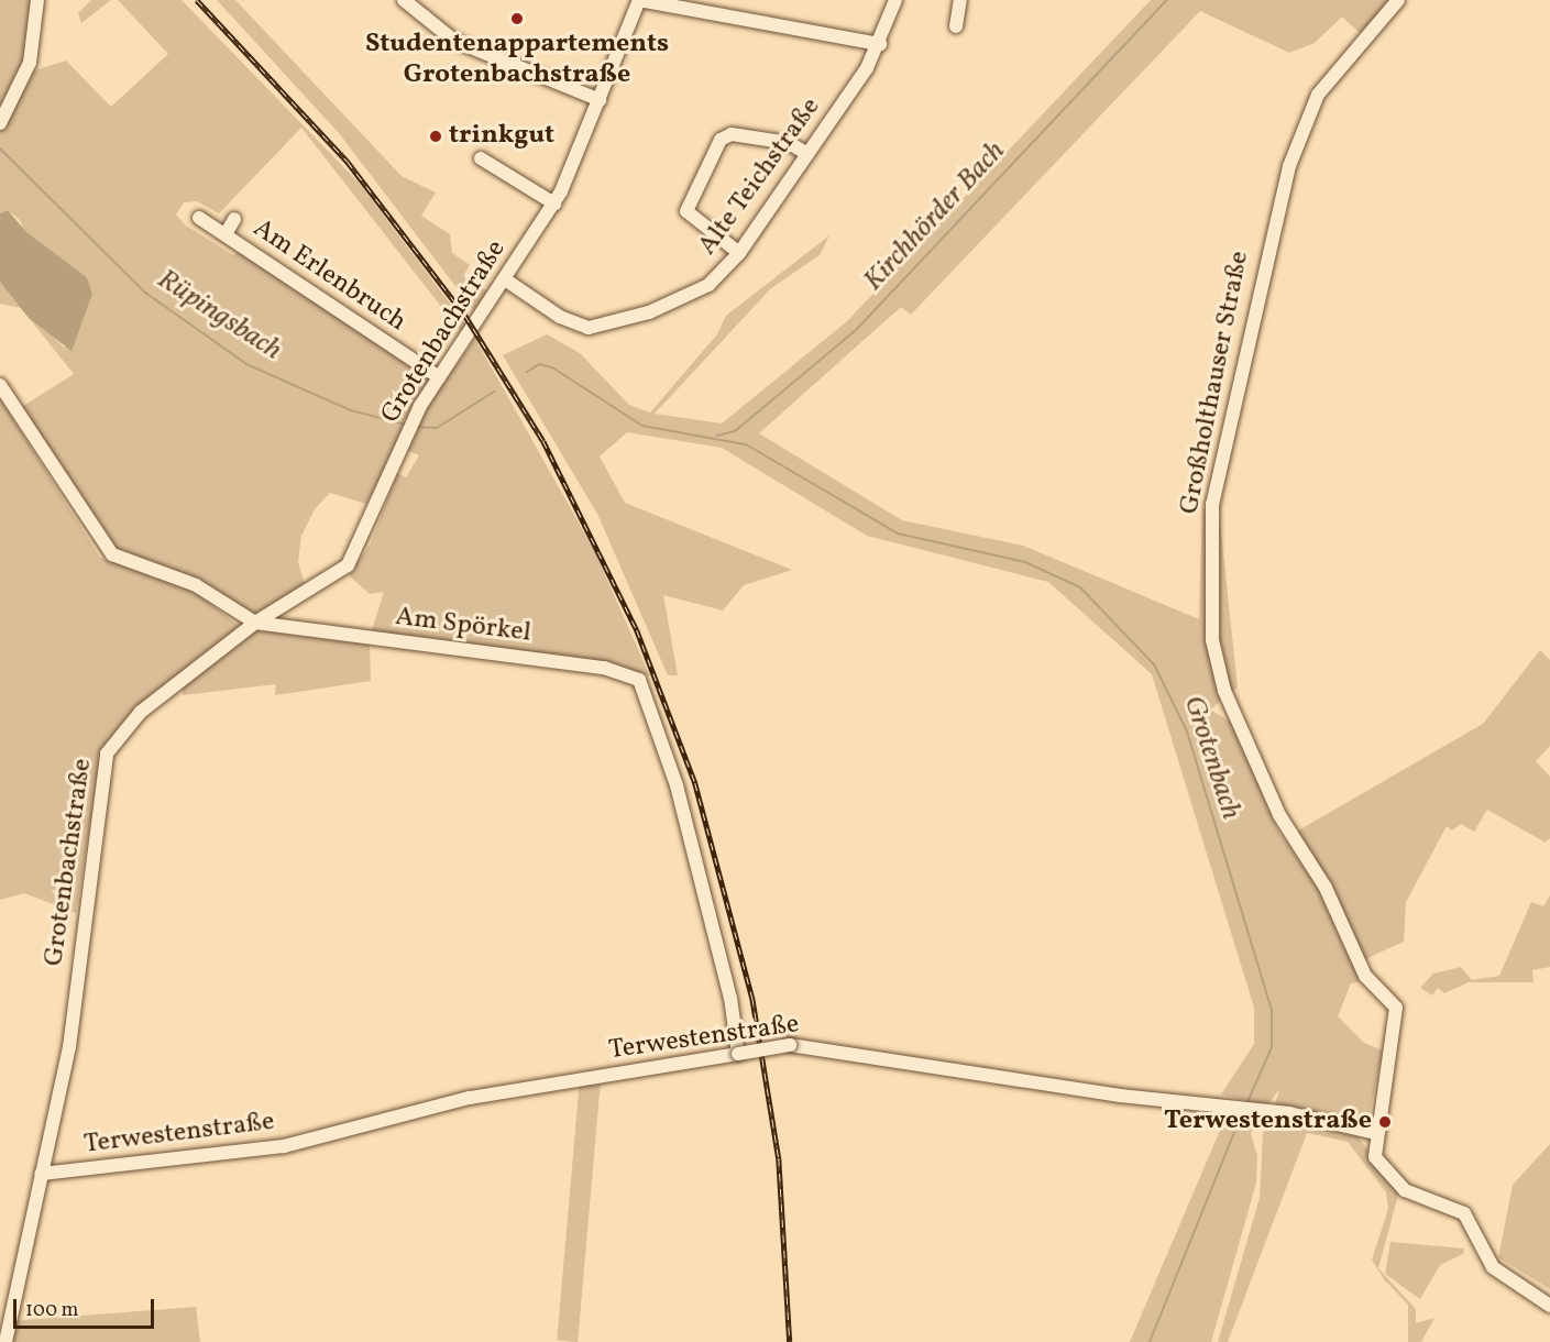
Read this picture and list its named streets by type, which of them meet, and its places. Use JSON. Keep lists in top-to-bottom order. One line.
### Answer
{"streets":{"street":["Alte Teichstraße","Am Erlenbruch","Grotenbachstraße","Großholthauser Straße","Am Spörkel","Terwestenstraße"]},"crossings":[["Alte Teichstraße","Grotenbachstraße"],["Am Erlenbruch","Grotenbachstraße"],["Grotenbachstraße","Am Spörkel"],["Grotenbachstraße","Terwestenstraße"],["Großholthauser Straße","Terwestenstraße"],["Am Spörkel","Terwestenstraße"]],"water":["Kirchhörder Bach","Rüpingsbach","Grotenbach"],"places":["Studentenappartements Grotenbachstraße","trinkgut","Terwestenstraße"],"scale_bar":"100 m"}
